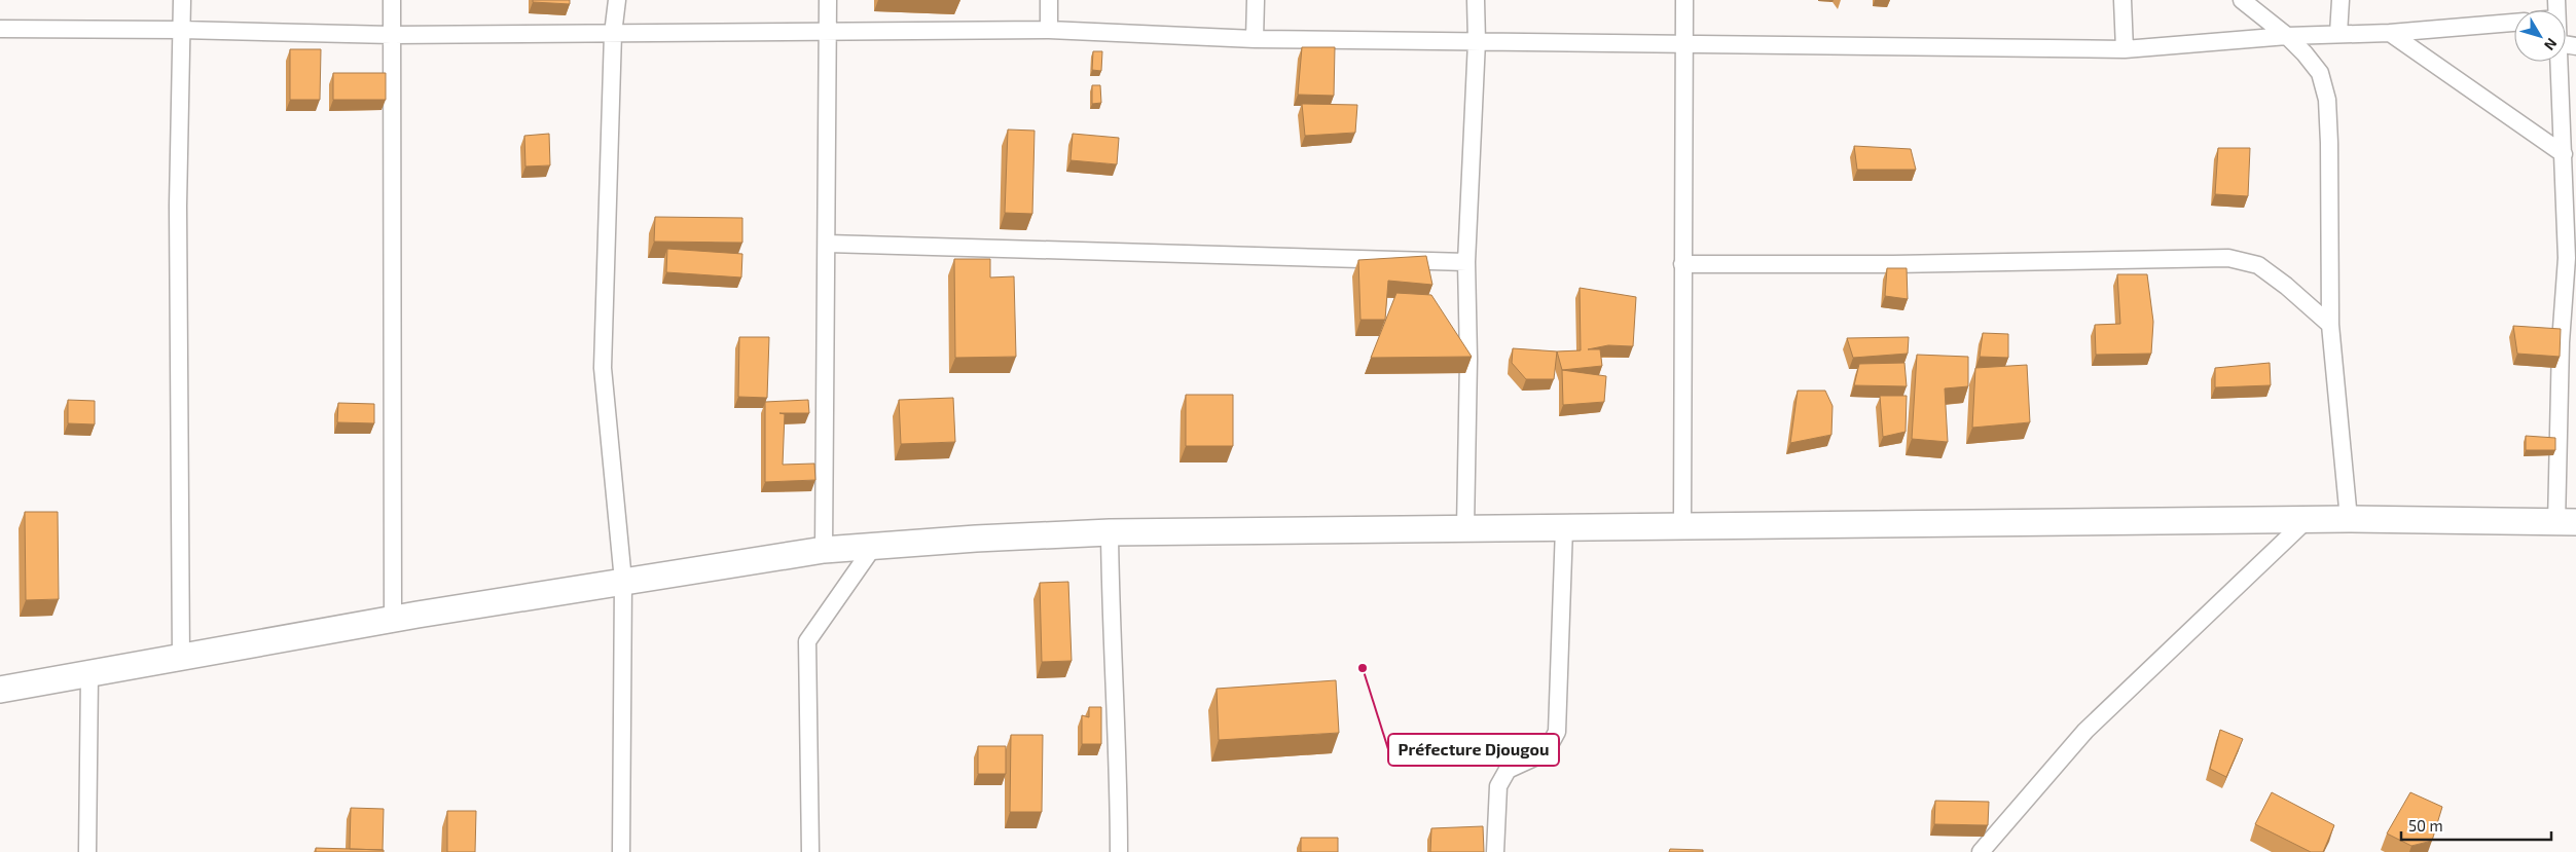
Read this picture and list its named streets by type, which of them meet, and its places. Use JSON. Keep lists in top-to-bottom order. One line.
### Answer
{"places":["Préfecture Djougou"],"scale_bar":"50 m","north":"bottom right"}
